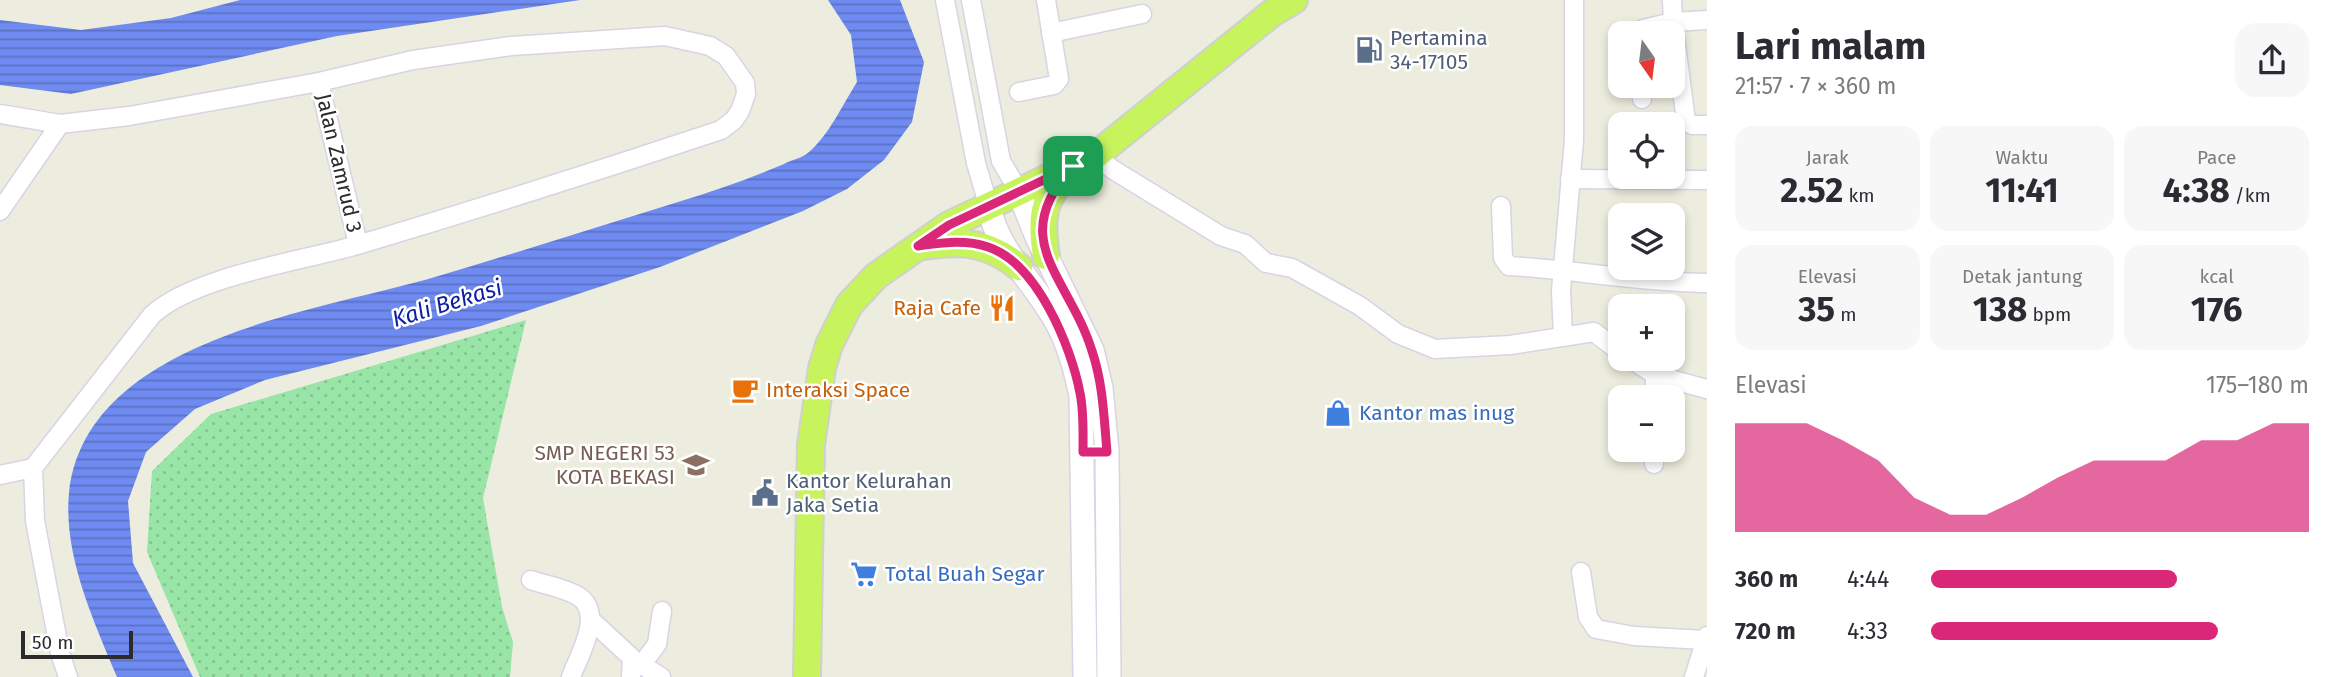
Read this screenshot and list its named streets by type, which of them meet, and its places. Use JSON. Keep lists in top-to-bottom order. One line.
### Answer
{"streets":{"street":["Jalan Zamrud 3"]},"water":["Kali Bekasi"],"places":{"fuel station":["Pertamina 34-17105"],"restaurant":["Raja Cafe"],"cafe":["Interaksi Space"],"shop":["Kantor mas inug"],"school or university":["SMP NEGERI 53 KOTA BEKASI"],"public building":["Kantor Kelurahan Jaka Setia"],"supermarket":["Total Buah Segar"]},"scale_bar":"50 m","north":"bottom","page":{"heading":["Lari malam","21:57 · 7 × 360 m"],"map_buttons":["+","−"],"stats":[["Jarak","2.52 km"],["Waktu","11:41"],["Pace","4:38 /km"],["Elevasi","35 m"],["Detak jantung","138 bpm"],["kcal","176"]],"chart":["Elevasi","175–180 m"],"list":[{"name":"360 m","note":"4:44"},{"name":"720 m","note":"4:33"}],"scale":"50 m"}}
